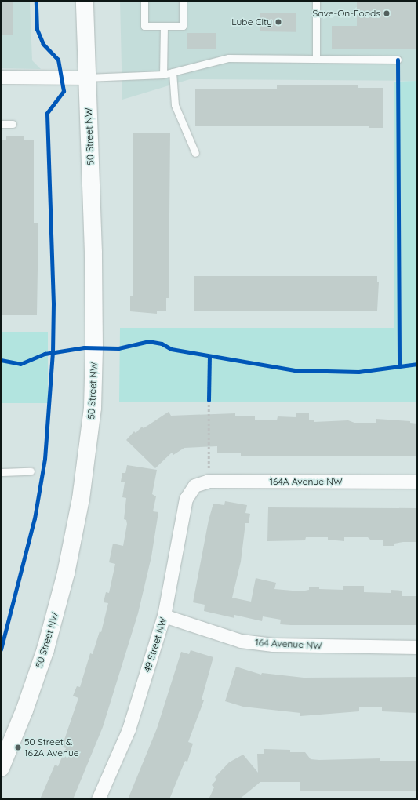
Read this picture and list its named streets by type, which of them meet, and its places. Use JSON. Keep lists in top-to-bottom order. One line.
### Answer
{"streets":{"main road":["50 Street NW"],"street":["164A Avenue NW","164 Avenue NW","49 Street NW"]},"crossings":[["164A Avenue NW","49 Street NW"],["164 Avenue NW","49 Street NW"]],"places":["Save-On-Foods","Lube City","50 Street & 162A Avenue"]}
